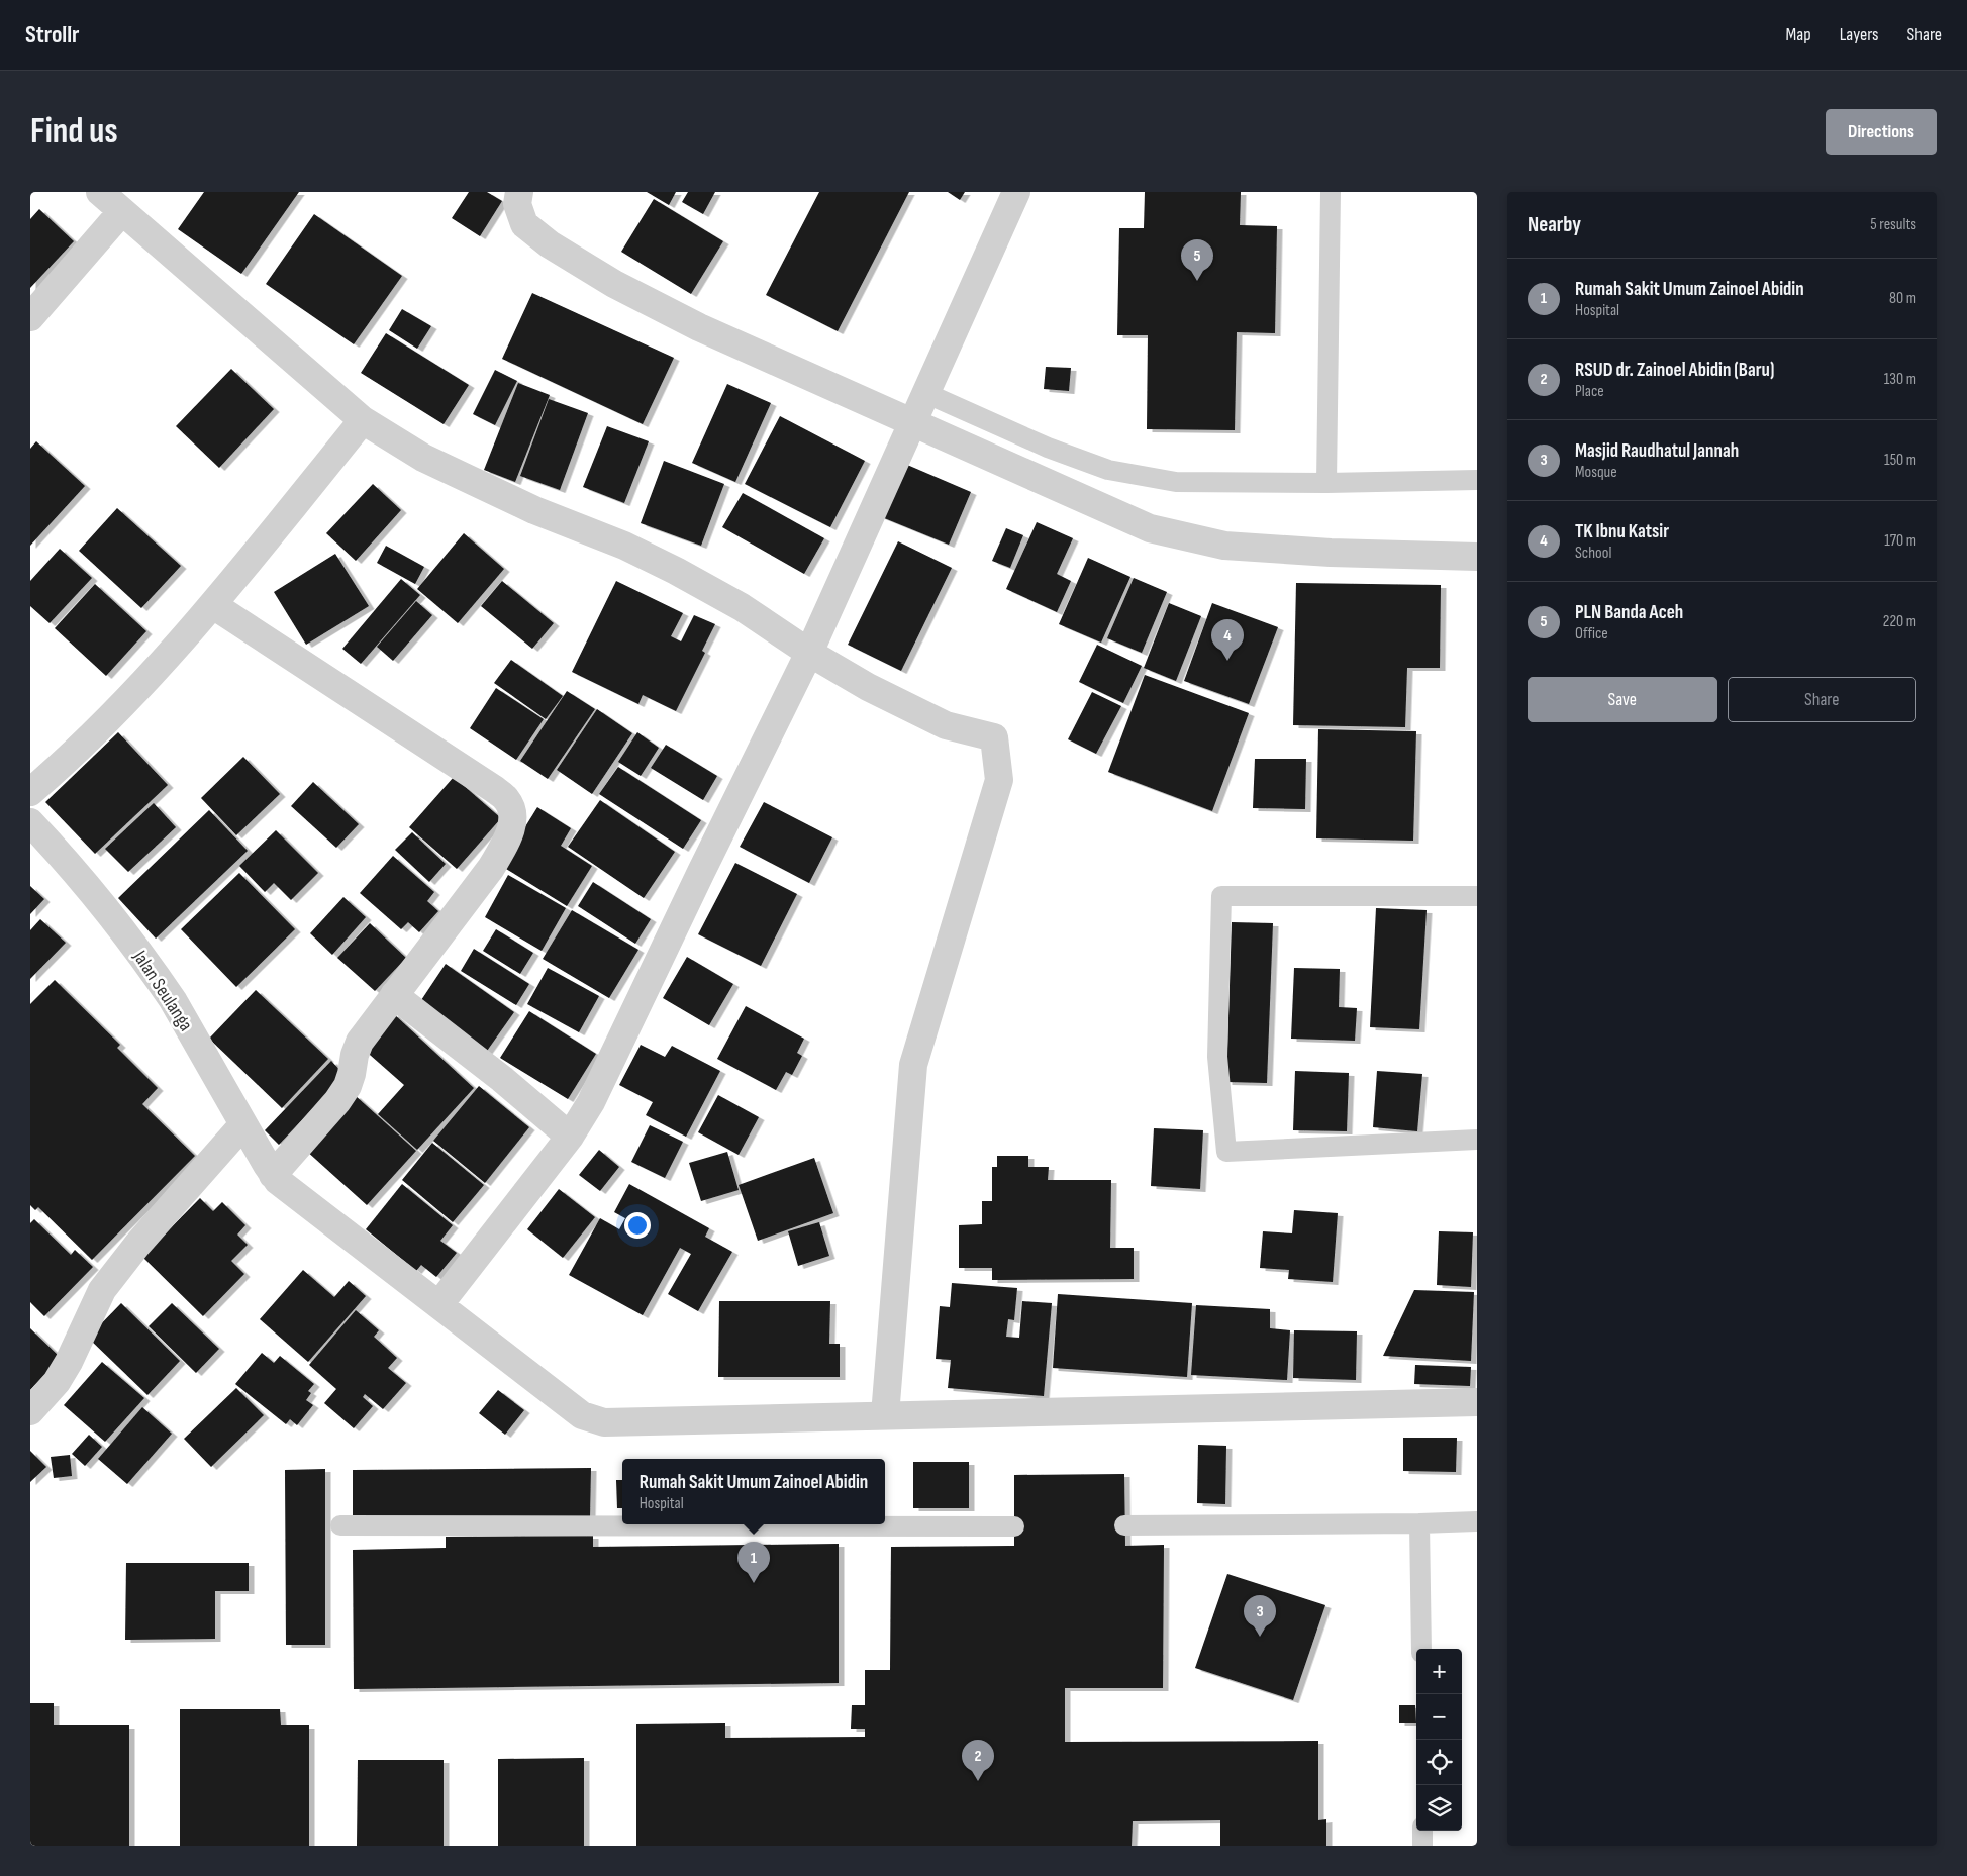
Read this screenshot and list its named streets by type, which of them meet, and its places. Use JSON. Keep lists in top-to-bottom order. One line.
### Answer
{"streets":{"street":["Jalan Seulanga"]},"page":{"header":"Strollr","nav":["Map","Layers","Share"],"buttons":["Directions",["Save","Share"]],"title":"Find us","heading":["Nearby","5 results"],"pins":["5","4","1","3","2"],"list":[{"mark":"1","name":"Rumah Sakit Umum Zainoel Abidin","note":"Hospital","value":"80 m"},{"mark":"2","name":"RSUD dr. Zainoel Abidin (Baru)","note":"Place","value":"130 m"},{"mark":"3","name":"Masjid Raudhatul Jannah","note":"Mosque","value":"150 m"},{"mark":"4","name":"TK Ibnu Katsir","note":"School","value":"170 m"},{"mark":"5","name":"PLN Banda Aceh","note":"Office","value":"220 m"}],"popup":["Rumah Sakit Umum Zainoel Abidin","Hospital"],"map_buttons":["+","−"]}}
